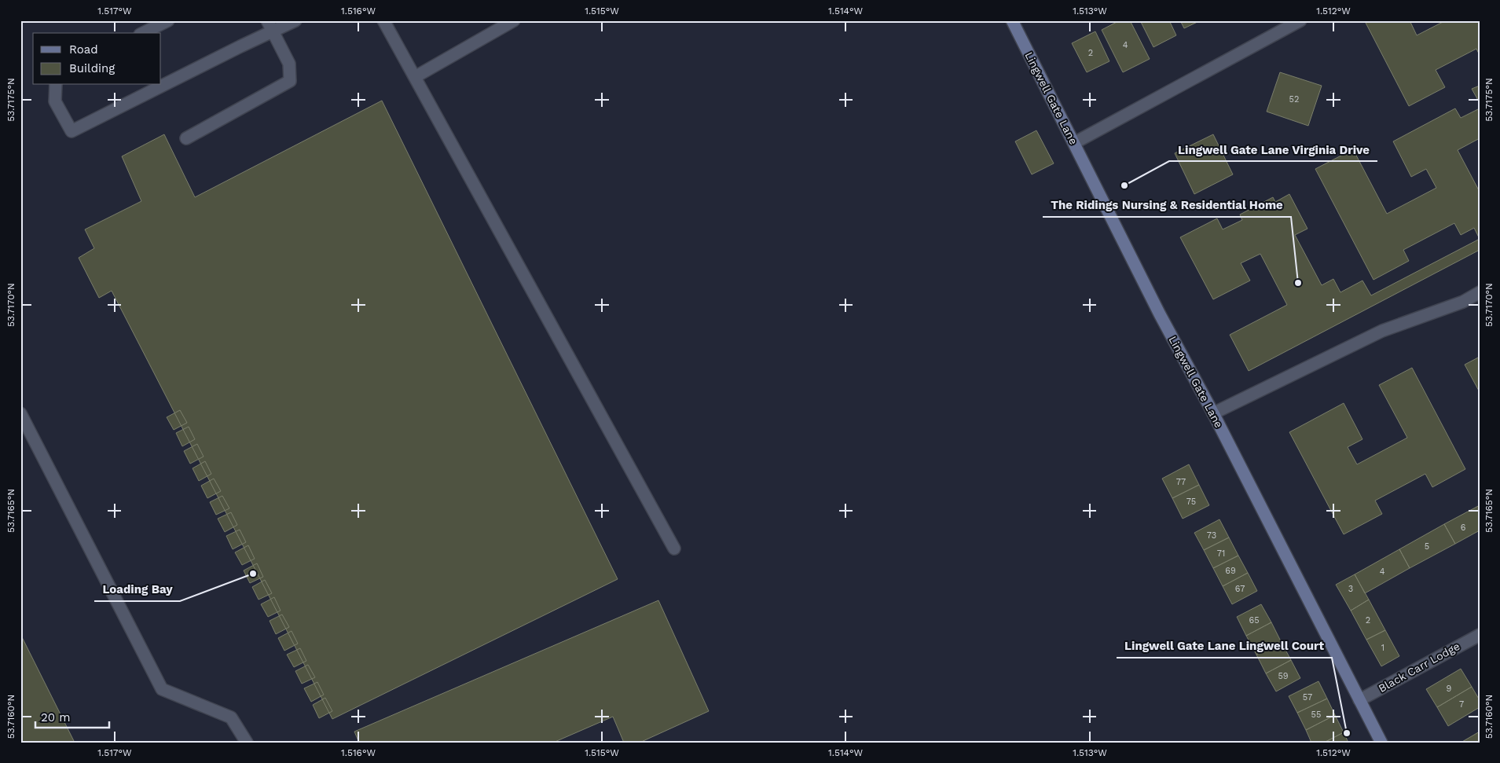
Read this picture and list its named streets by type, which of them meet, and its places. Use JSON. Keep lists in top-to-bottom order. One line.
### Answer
{"streets":{"street":["Lingwell Gate Lane","Black Carr Lodge"]},"crossings":[["Lingwell Gate Lane","Black Carr Lodge"]],"places":["Lingwell Gate Lane Virginia Drive","The Ridings Nursing & Residential Home","Loading Bay","Lingwell Gate Lane Lingwell Court"],"house_numbers":["4","2","52","77","75","6","73","5","71","69","4","67","3","65","2","1","59","9","57","7","55"],"legend":["Road","Building"],"scale_bar":"20 m","coordinates":["1.517°W","1.516°W","1.515°W","1.514°W","1.513°W","1.512°W","53.7175°N","53.7170°N","53.7165°N","53.7160°N"]}
